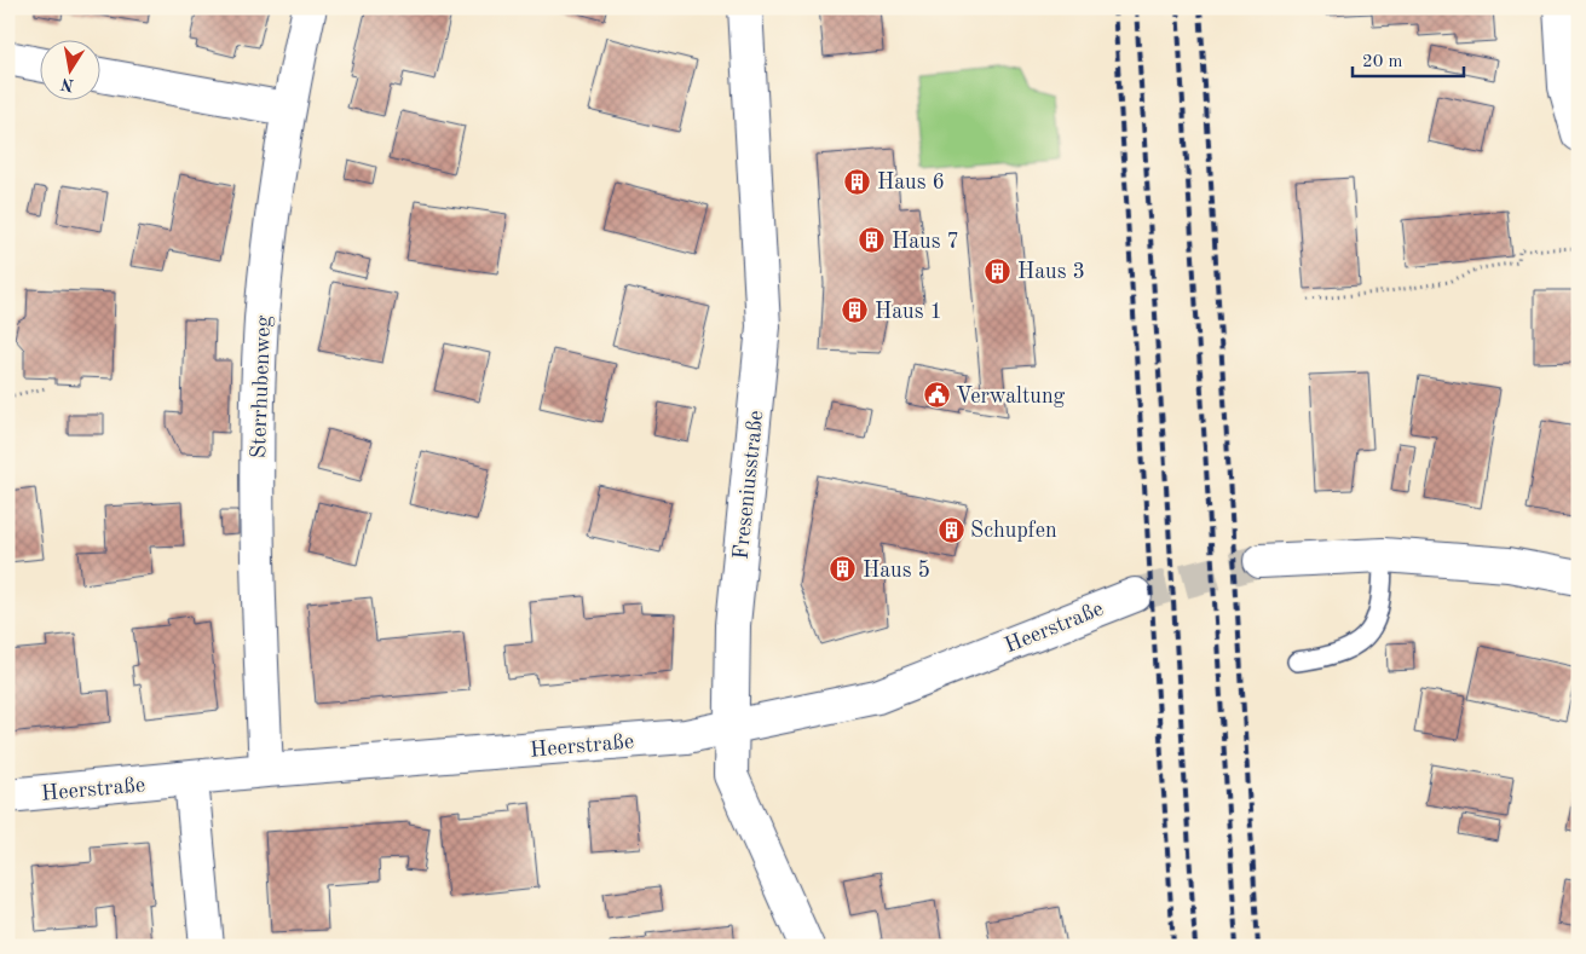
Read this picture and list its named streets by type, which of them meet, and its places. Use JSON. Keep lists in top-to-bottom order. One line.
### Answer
{"streets":{"street":["Sterrhubenweg","Freseniusstraße","Heerstraße"]},"crossings":[["Sterrhubenweg","Heerstraße"],["Freseniusstraße","Heerstraße"]],"places":{"building":["Haus 6","Haus 7","Haus 3","Haus 1","Schupfen","Haus 5"],"public building":["Verwaltung"]},"scale_bar":"20 m","north":"bottom"}
